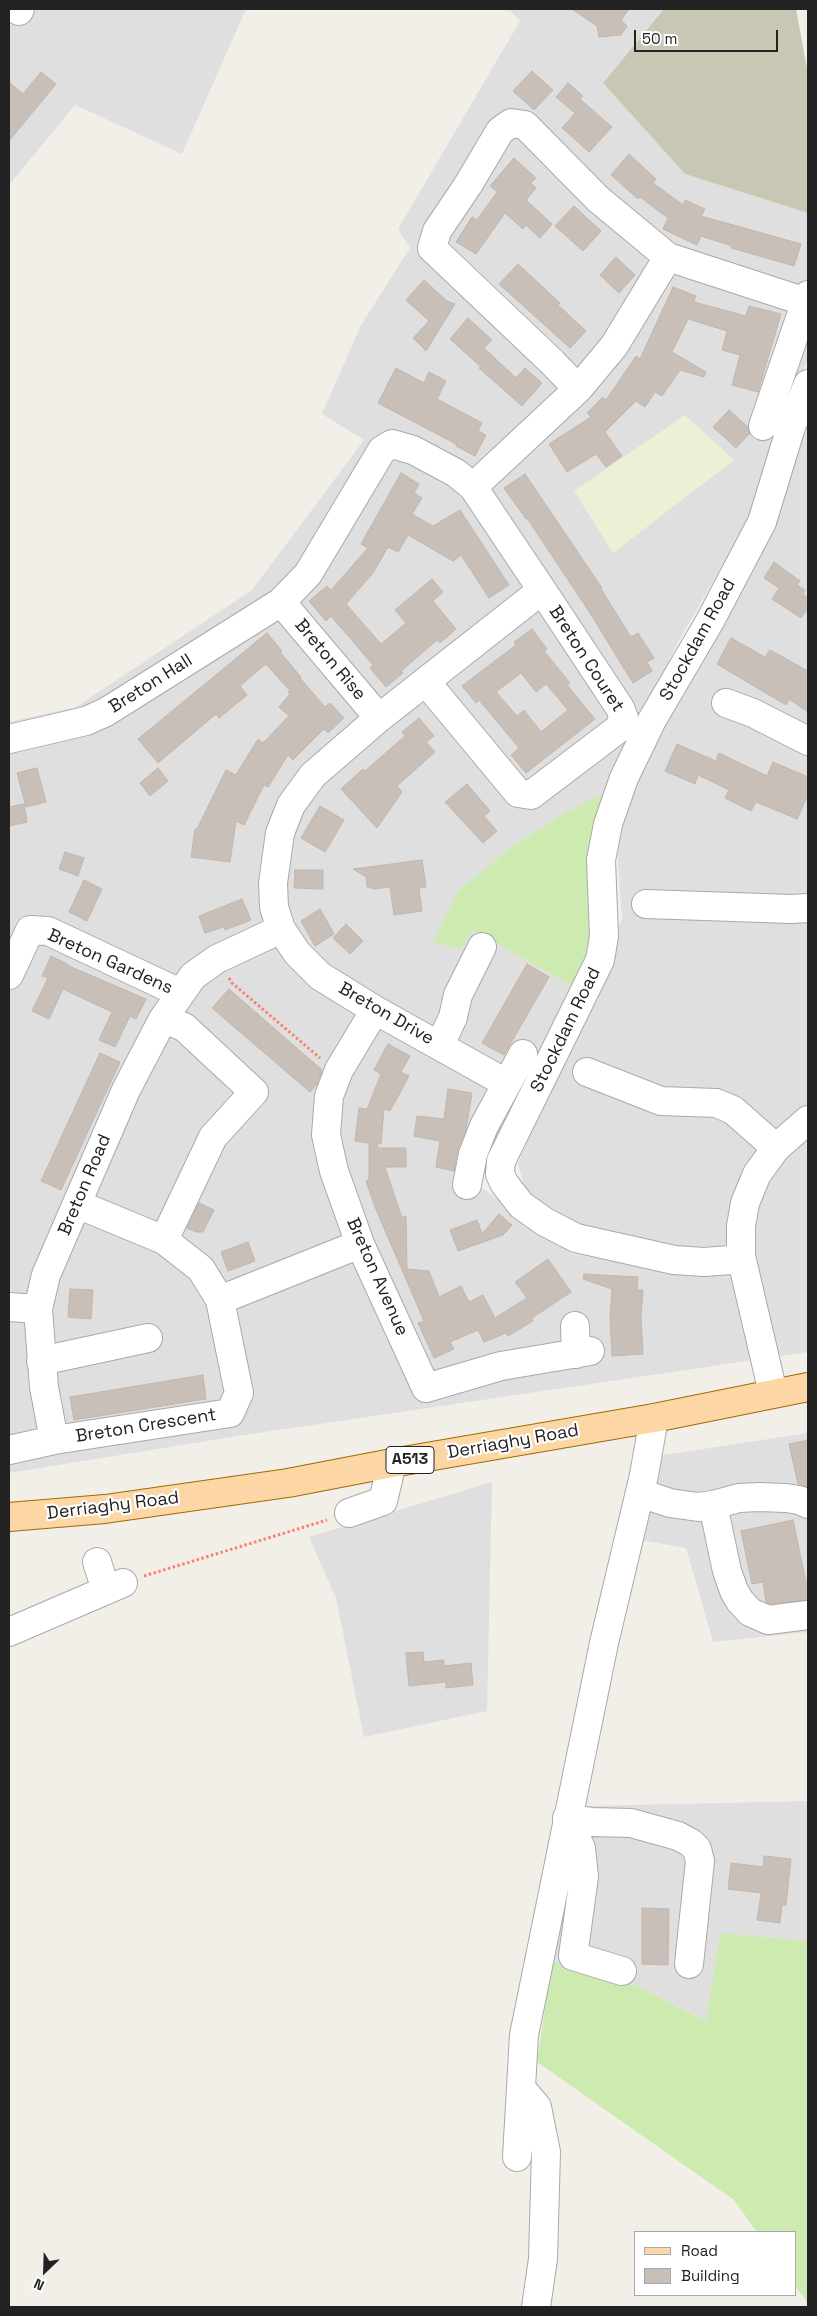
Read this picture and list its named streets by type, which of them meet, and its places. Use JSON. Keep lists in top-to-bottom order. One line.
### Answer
{"streets":{"main road":["Derriaghy Road","A513"],"street":["Stockdam Road","Breton Couret","Breton Rise","Breton Hall","Breton Gardens","Breton Drive","Breton Road","Breton Avenue","Breton Crescent"]},"crossings":[["Breton Couret","Breton Rise"],["Breton Couret","Breton Hall"],["Breton Couret","Breton Drive"],["Breton Rise","Breton Hall"],["Breton Rise","Breton Drive"],["Breton Gardens","Breton Road"],["Breton Drive","Breton Road"],["Breton Drive","Breton Avenue"],["Breton Road","Breton Crescent"]],"legend":["Road","Building"],"scale_bar":"50 m","north":"bottom left"}
